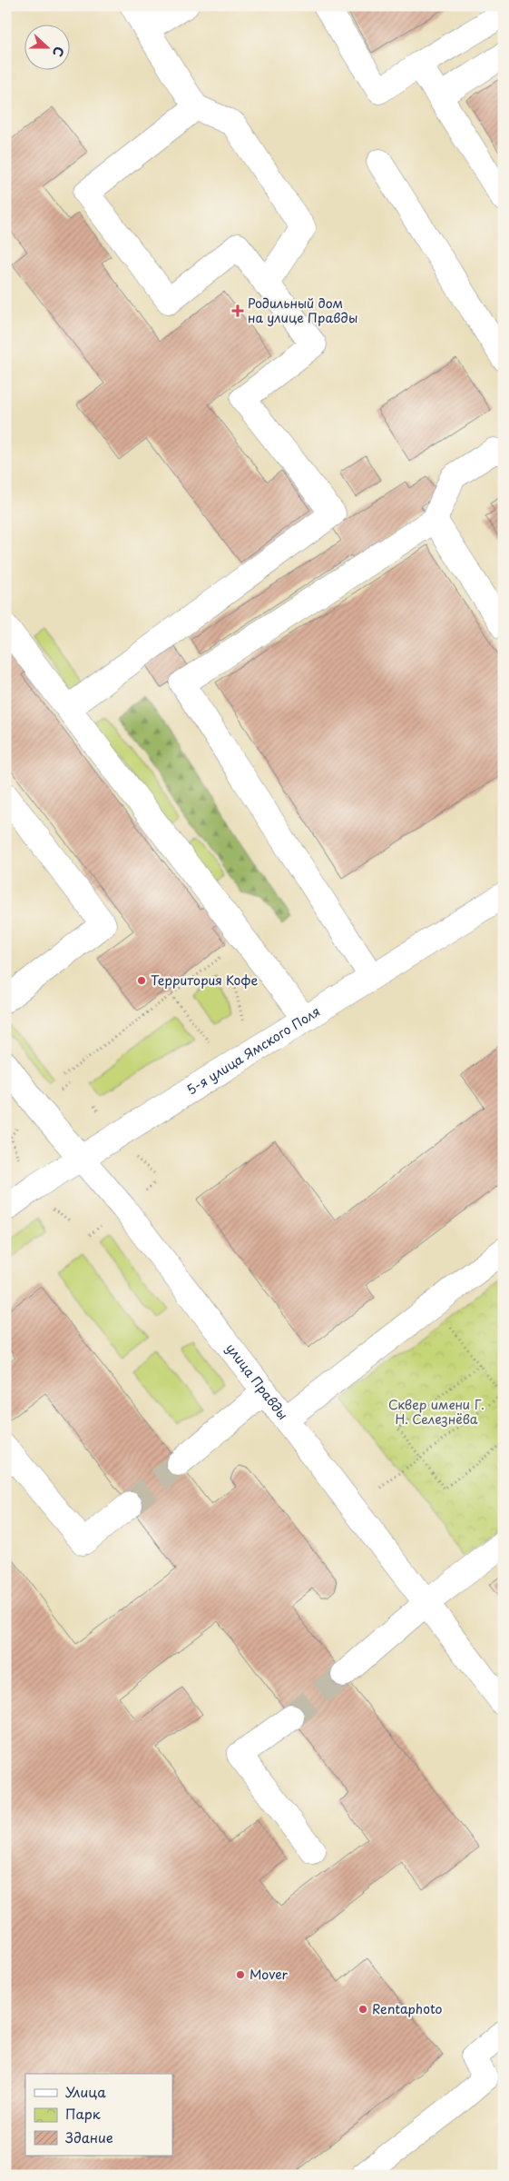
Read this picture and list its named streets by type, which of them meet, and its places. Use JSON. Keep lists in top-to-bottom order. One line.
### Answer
{"streets":{"street":["5-я улица Ямского Поля","улица Правды"]},"crossings":[["5-я улица Ямского Поля","улица Правды"]],"parks":["Сквер имени Г. Н. Селезнёва"],"places":{"health":["Родильный дом на улице Правды"],"other":["Территория Кофе","Mover","Rentaphoto"]},"legend":["Улица","Парк","Здание"],"north":"right"}
